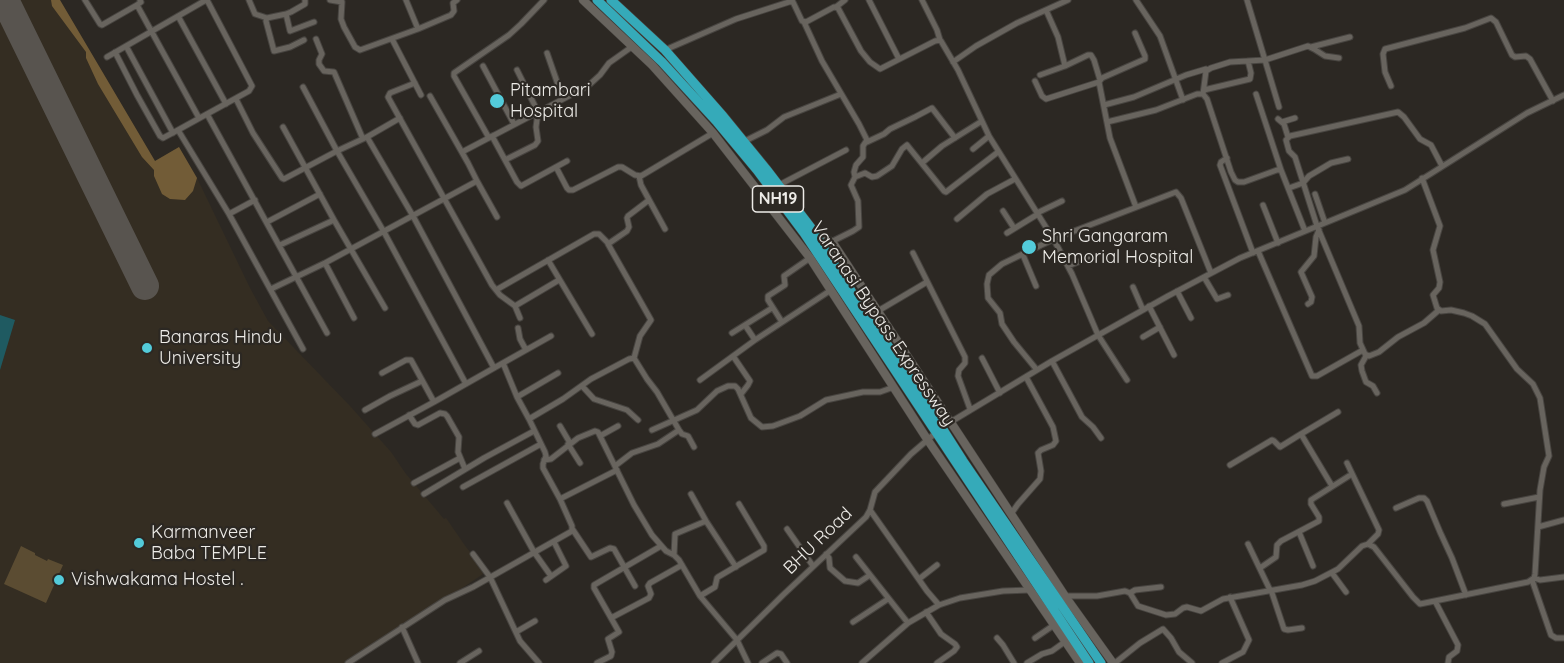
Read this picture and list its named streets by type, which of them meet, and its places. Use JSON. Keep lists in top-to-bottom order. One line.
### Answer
{"streets":{"highway":["NH19","Varanasi Bypass Expressway"],"street":["BHU Road"]},"places":["Pitambari Hospital","Shri Gangaram Memorial Hospital","Banaras Hindu University","Karmanveer Baba TEMPLE","Vishwakama Hostel ."]}
